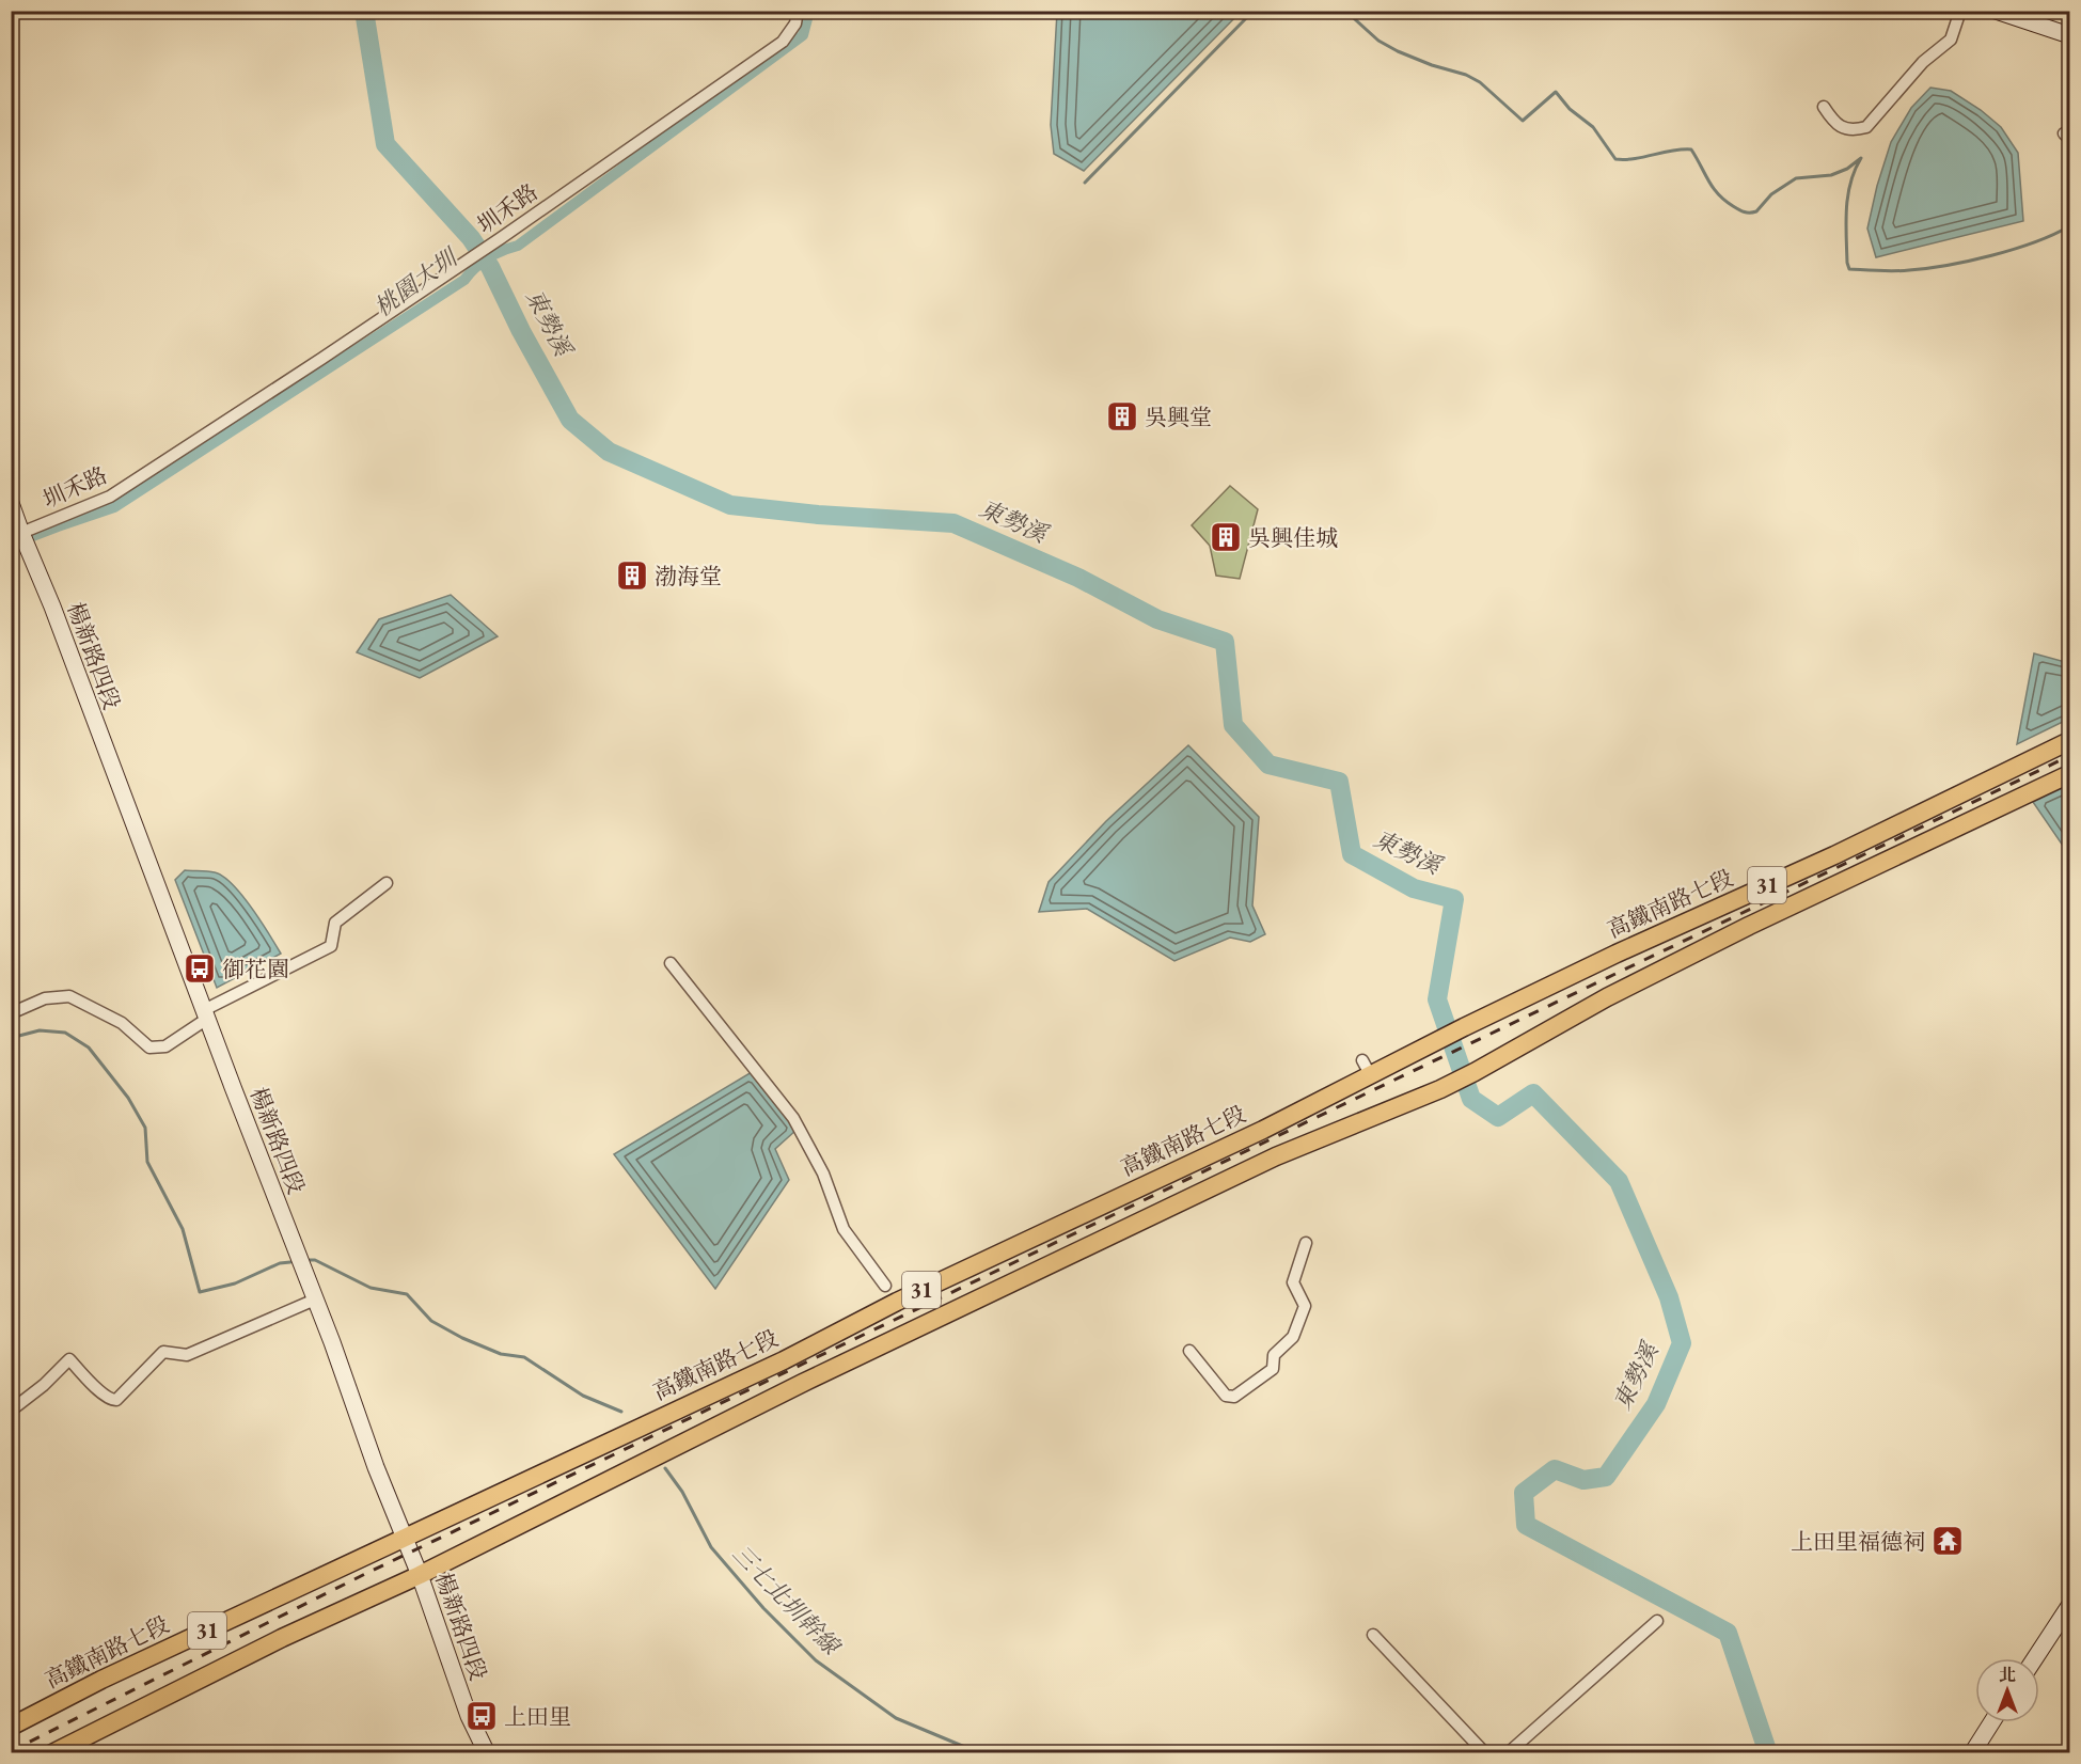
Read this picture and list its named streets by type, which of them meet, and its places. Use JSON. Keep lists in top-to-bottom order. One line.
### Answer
{"streets":{"main road":["楊新路四段","31","高鐵南路七段"],"street":["圳禾路"]},"crossings":[["圳禾路","楊新路四段"],["楊新路四段","31"],["楊新路四段","高鐵南路七段"]],"water":["桃園大圳","東勢溪","三七北圳幹線"],"places":{"building":["吳興堂","吳興佳城","渤海堂"],"bus stop":["御花園","上田里"],"temple":["上田里福德祠"]},"north":"top"}
